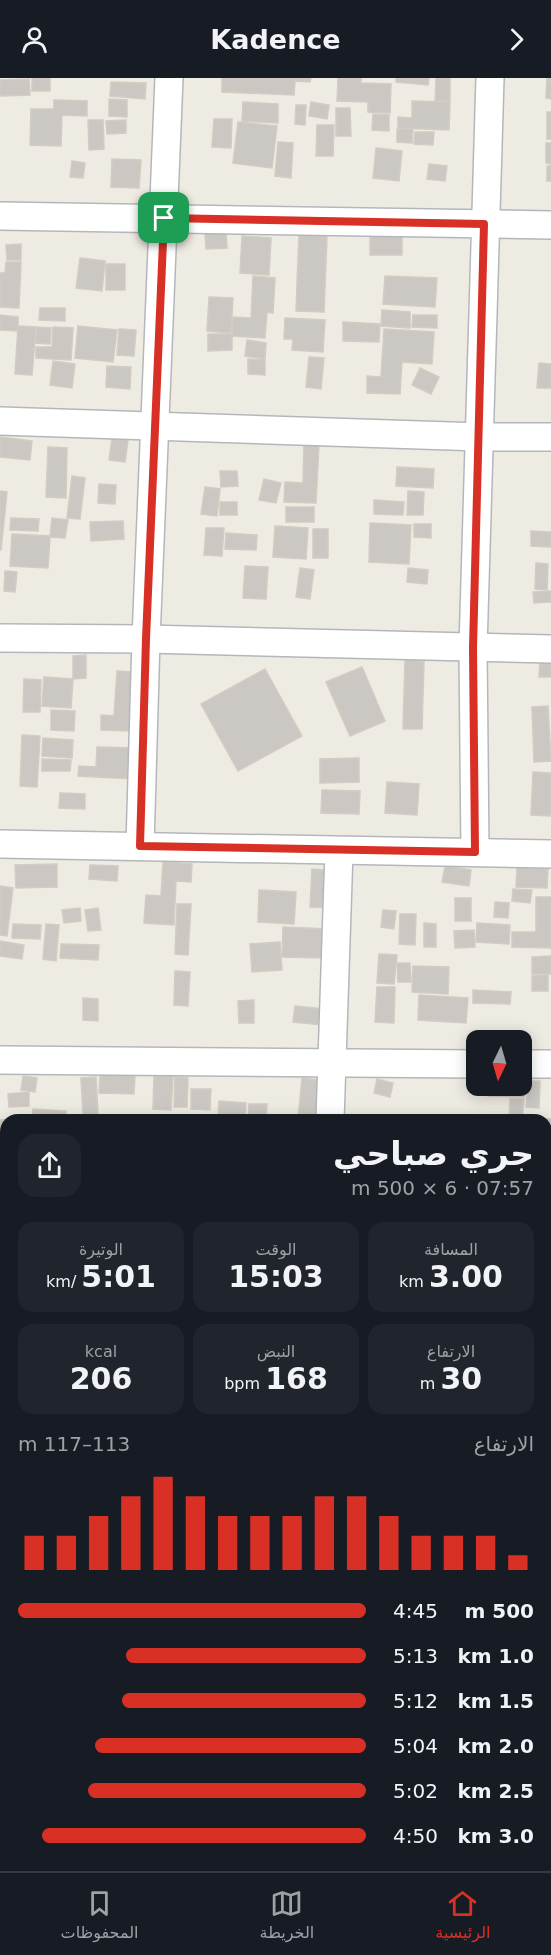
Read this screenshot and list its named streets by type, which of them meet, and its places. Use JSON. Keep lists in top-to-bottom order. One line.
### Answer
{"north":"bottom","page":{"header":"Kadence","heading":["جري صباحي","07:57 · 6 × 500 m"],"stats":[["المسافة","3.00 km"],["الوقت","15:03"],["الوتيرة","5:01 /km"],["الارتفاع","30 m"],["النبض","168 bpm"],["kcal","206"]],"chart":["الارتفاع","113–117 m"],"list":[{"name":"500 m","note":"4:45"},{"name":"1.0 km","note":"5:13"},{"name":"1.5 km","note":"5:12"},{"name":"2.0 km","note":"5:04"},{"name":"2.5 km","note":"5:02"},{"name":"3.0 km","note":"4:50"}],"tabs":["الرئيسية","الخريطة","المحفوظات"]}}
